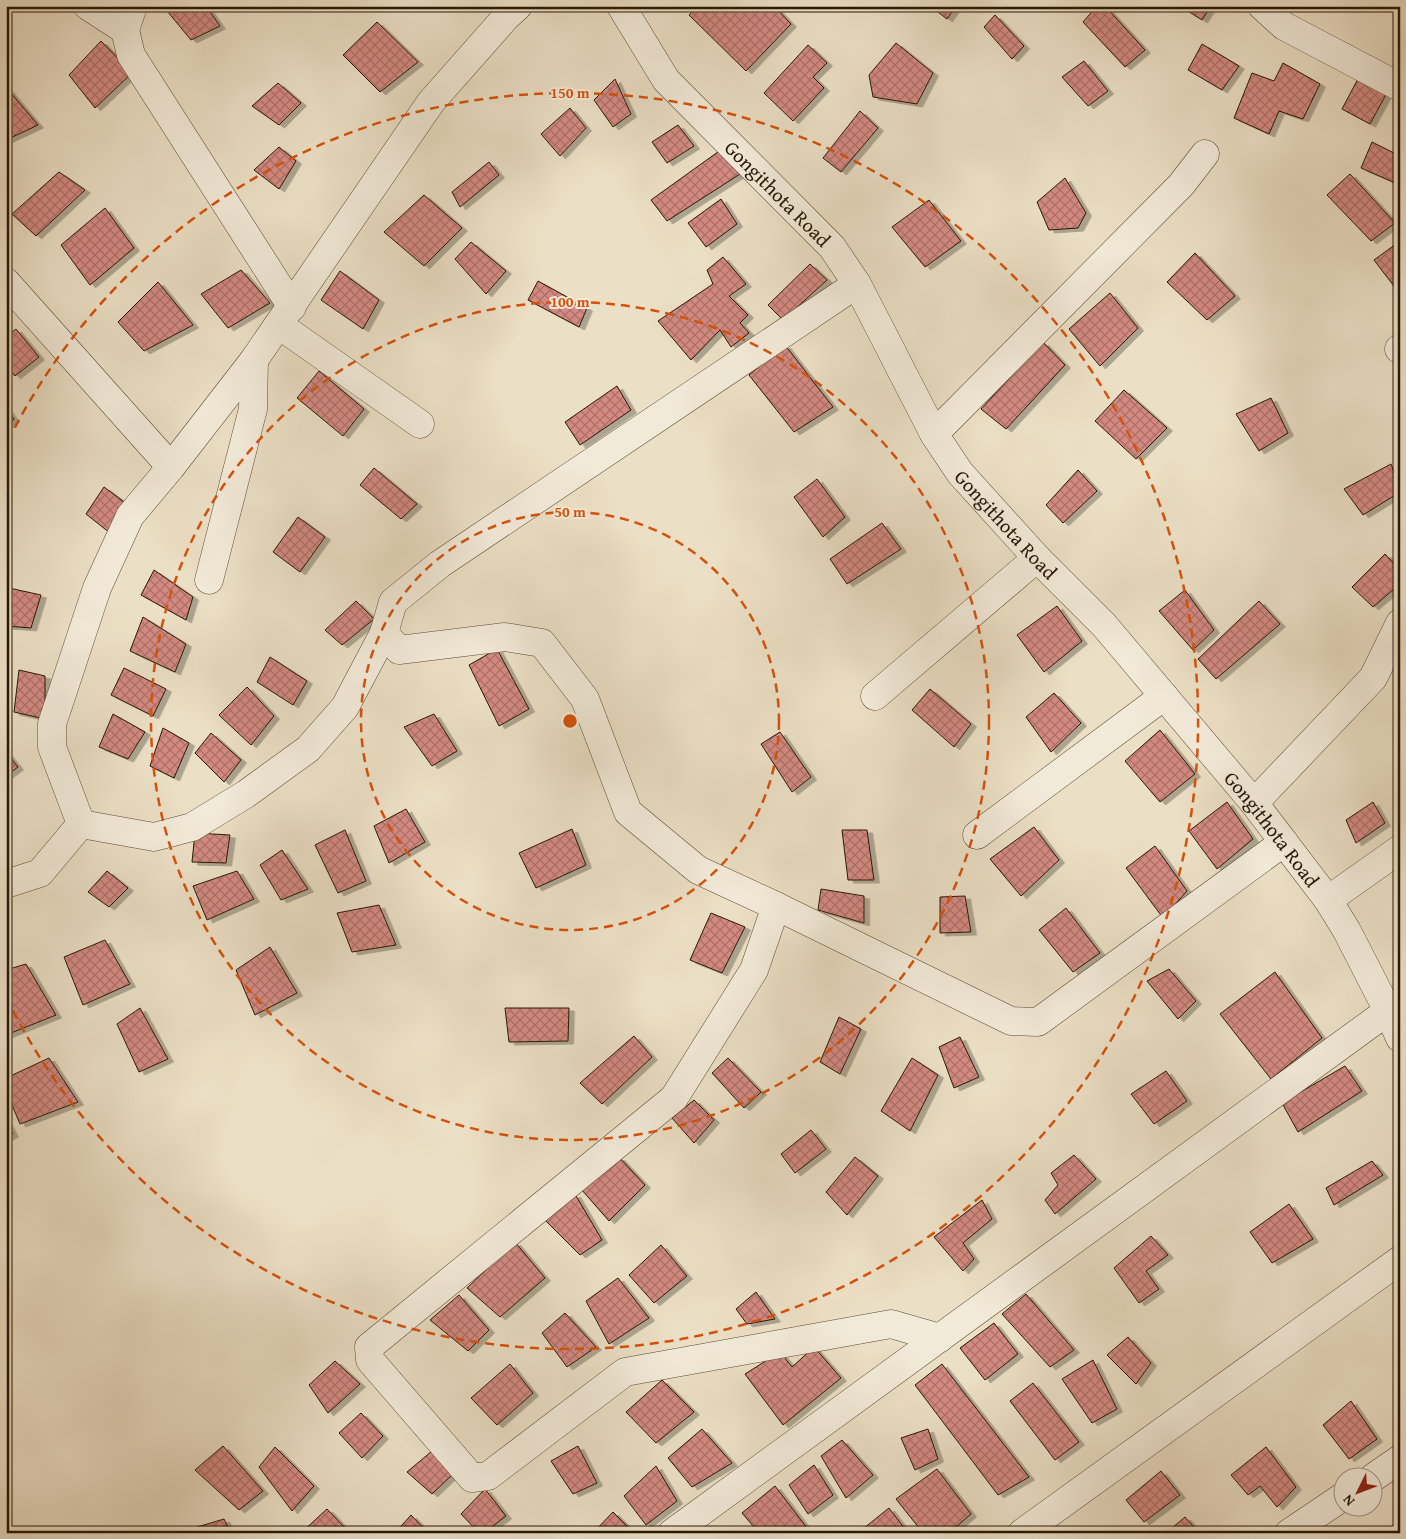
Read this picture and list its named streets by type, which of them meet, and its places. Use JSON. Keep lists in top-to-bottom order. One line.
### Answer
{"streets":{"street":["Gongithota Road"]},"north":"bottom left","rings":["150 m","100 m","50 m"]}
